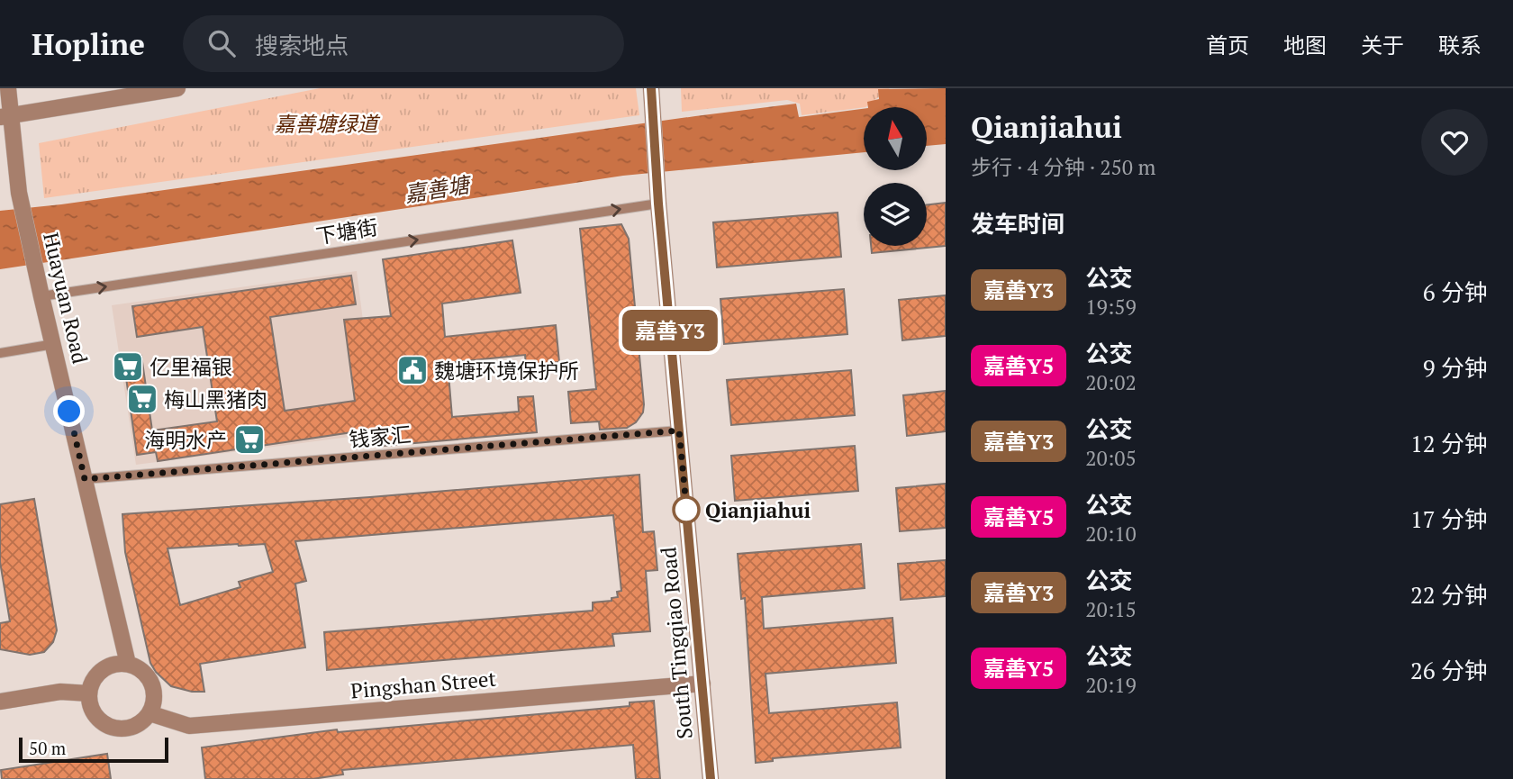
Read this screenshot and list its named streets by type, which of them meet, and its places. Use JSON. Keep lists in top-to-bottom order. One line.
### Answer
{"streets":{"street":["Huayuan Road","South Tingqiao Road","Pingshan Street"],"lane":["下塘街","钱家汇"]},"crossings":[["下塘街","Huayuan Road"],["下塘街","South Tingqiao Road"],["Huayuan Road","钱家汇"],["Huayuan Road","Pingshan Street"],["钱家汇","South Tingqiao Road"],["South Tingqiao Road","Pingshan Street"]],"one_way":["下塘街"],"water":["嘉善塘"],"parks":["嘉善塘绿道"],"places":{"supermarket":["亿里福银","梅山黑猪肉","海明水产"],"public building":["魏塘环境保护所"],"other":["Qianjiahui"]},"lines":["bus line 嘉善Y3"],"scale_bar":"50 m","north":"top","page":{"header":"Hopline","search":"搜索地点","nav":["首页","地图","关于","联系"],"on_map":"嘉善Y3","heading":[["Qianjiahui","步行 · 4 分钟 · 250 m"],"发车时间"],"list":[{"mark":"嘉善Y3","name":"公交","note":"19:59","value":"6 分钟"},{"mark":"嘉善Y5","name":"公交","note":"20:02","value":"9 分钟"},{"mark":"嘉善Y3","name":"公交","note":"20:05","value":"12 分钟"},{"mark":"嘉善Y5","name":"公交","note":"20:10","value":"17 分钟"},{"mark":"嘉善Y3","name":"公交","note":"20:15","value":"22 分钟"},{"mark":"嘉善Y5","name":"公交","note":"20:19","value":"26 分钟"}],"scale":"50 m"}}
